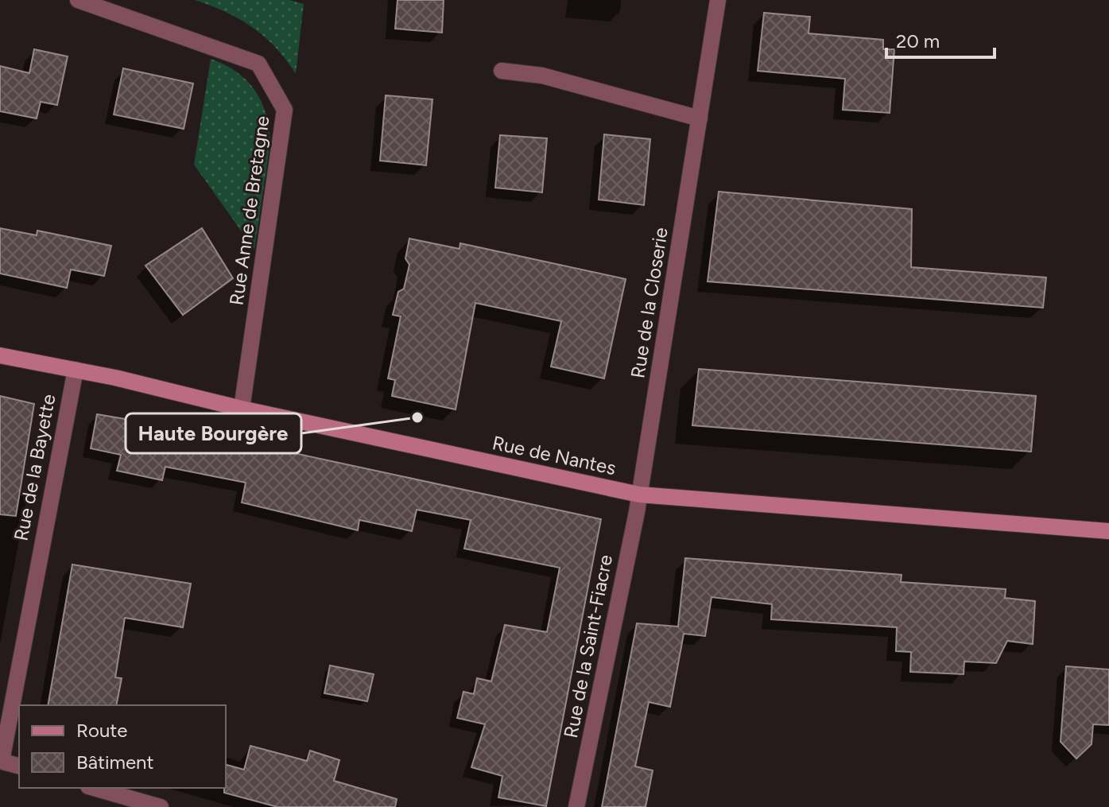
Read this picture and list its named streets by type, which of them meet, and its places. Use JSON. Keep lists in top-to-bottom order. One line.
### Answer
{"streets":{"main road":["Rue de Nantes"],"street":["Rue Anne de Bretagne","Rue de la Closerie","Rue de la Bayette","Rue de la Saint-Fiacre"]},"crossings":[["Rue Anne de Bretagne","Rue de Nantes"],["Rue de la Closerie","Rue de Nantes"],["Rue de la Closerie","Rue de la Saint-Fiacre"],["Rue de Nantes","Rue de la Bayette"],["Rue de Nantes","Rue de la Saint-Fiacre"]],"places":["Haute Bourgère"],"legend":["Route","Bâtiment"],"scale_bar":"20 m"}
